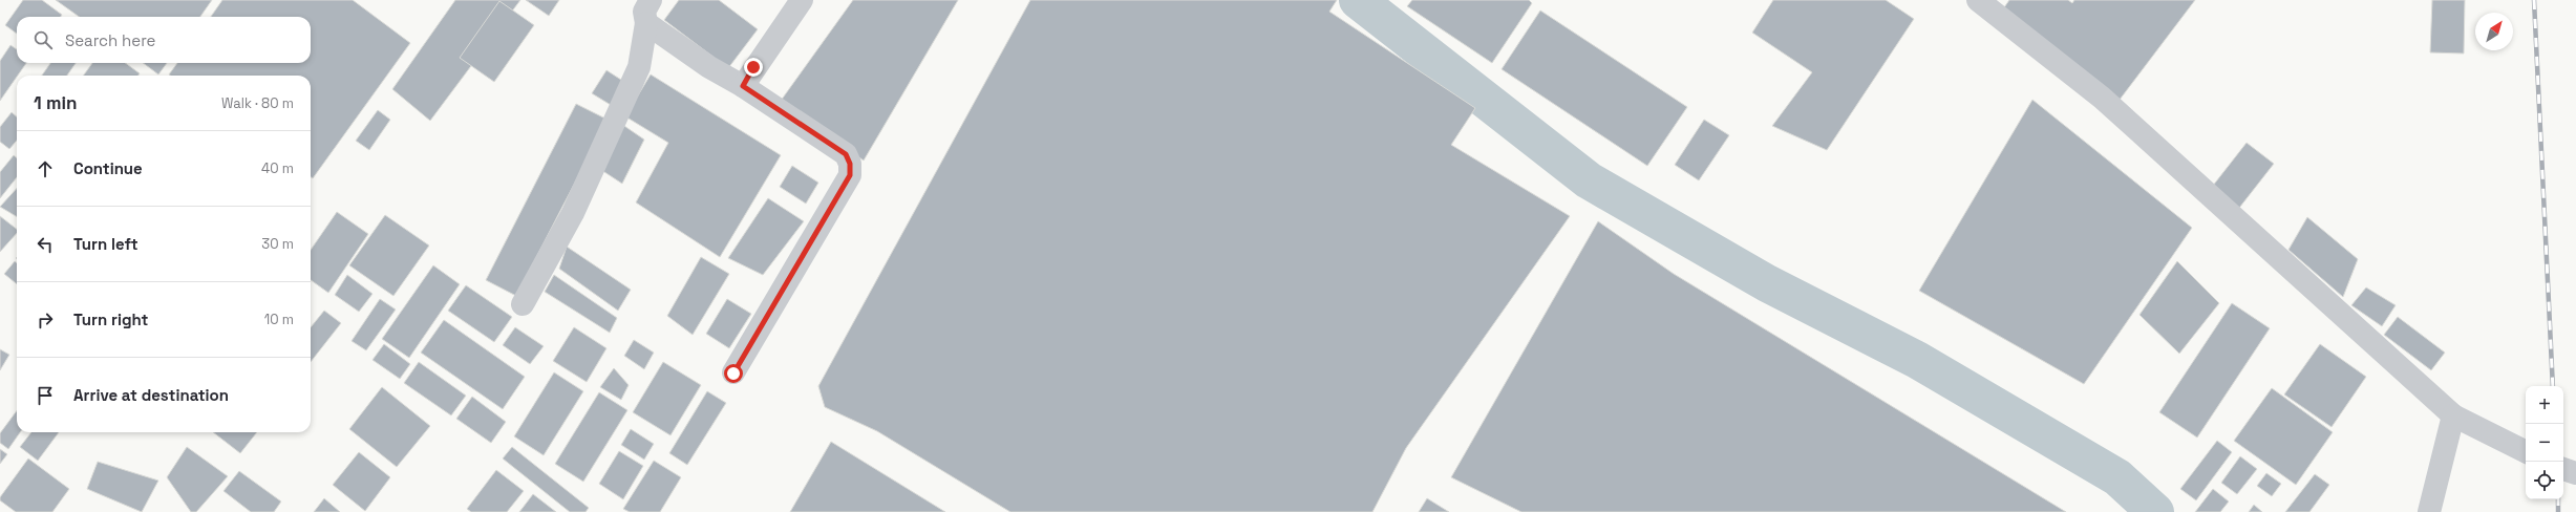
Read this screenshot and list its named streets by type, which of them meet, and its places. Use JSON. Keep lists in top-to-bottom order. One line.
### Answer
{"north":"top right","page":{"search":"Search here","heading":["1 min","Walk · 80 m"],"list":[["Continue","40 m"],["Turn left","30 m"],["Turn right","10 m"],"Arrive at destination"],"map_buttons":["+","−"]}}
